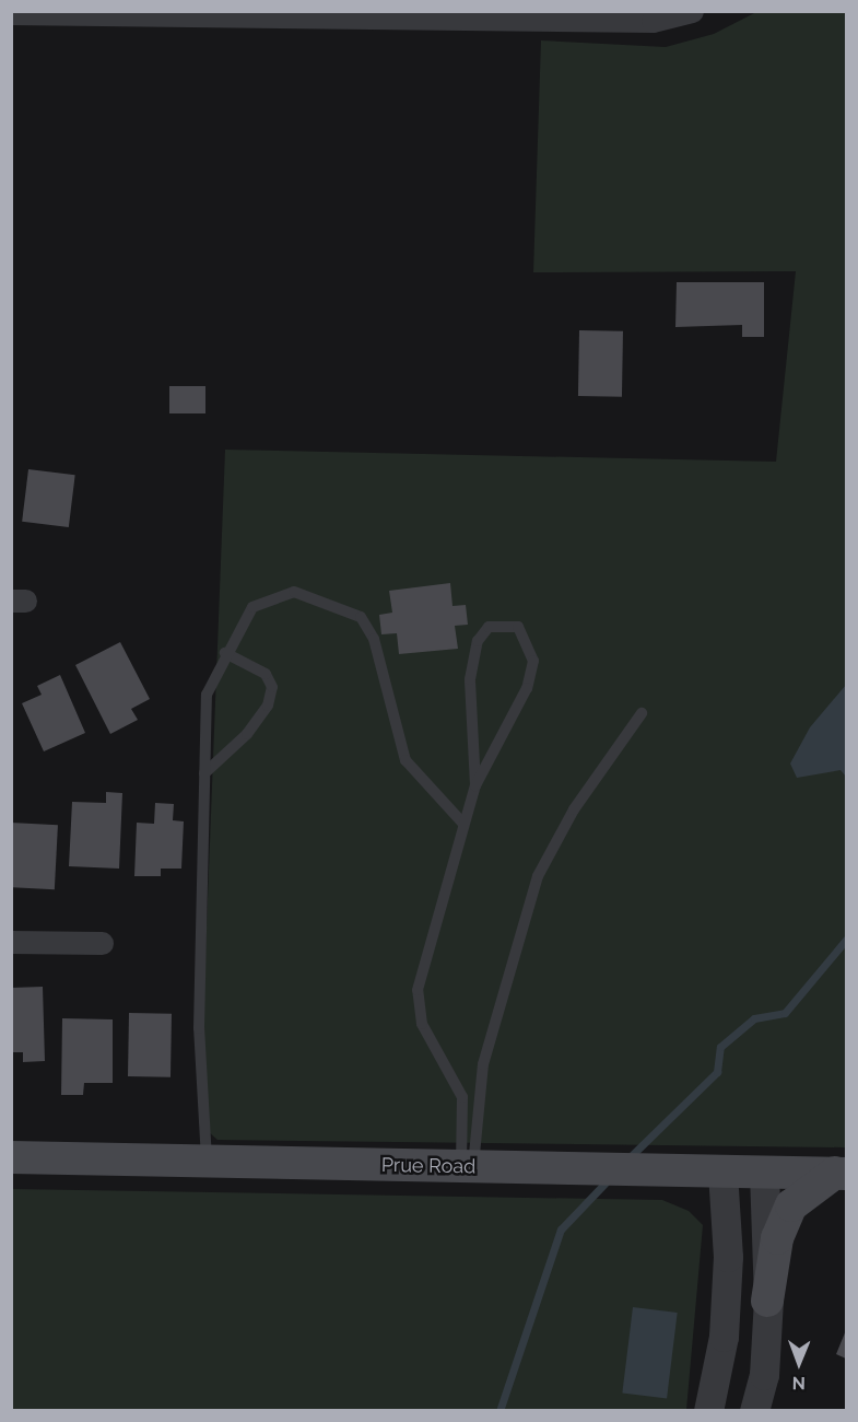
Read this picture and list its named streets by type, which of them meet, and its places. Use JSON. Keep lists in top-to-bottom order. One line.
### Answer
{"streets":{"main road":["Prue Road"]},"north":"bottom"}
